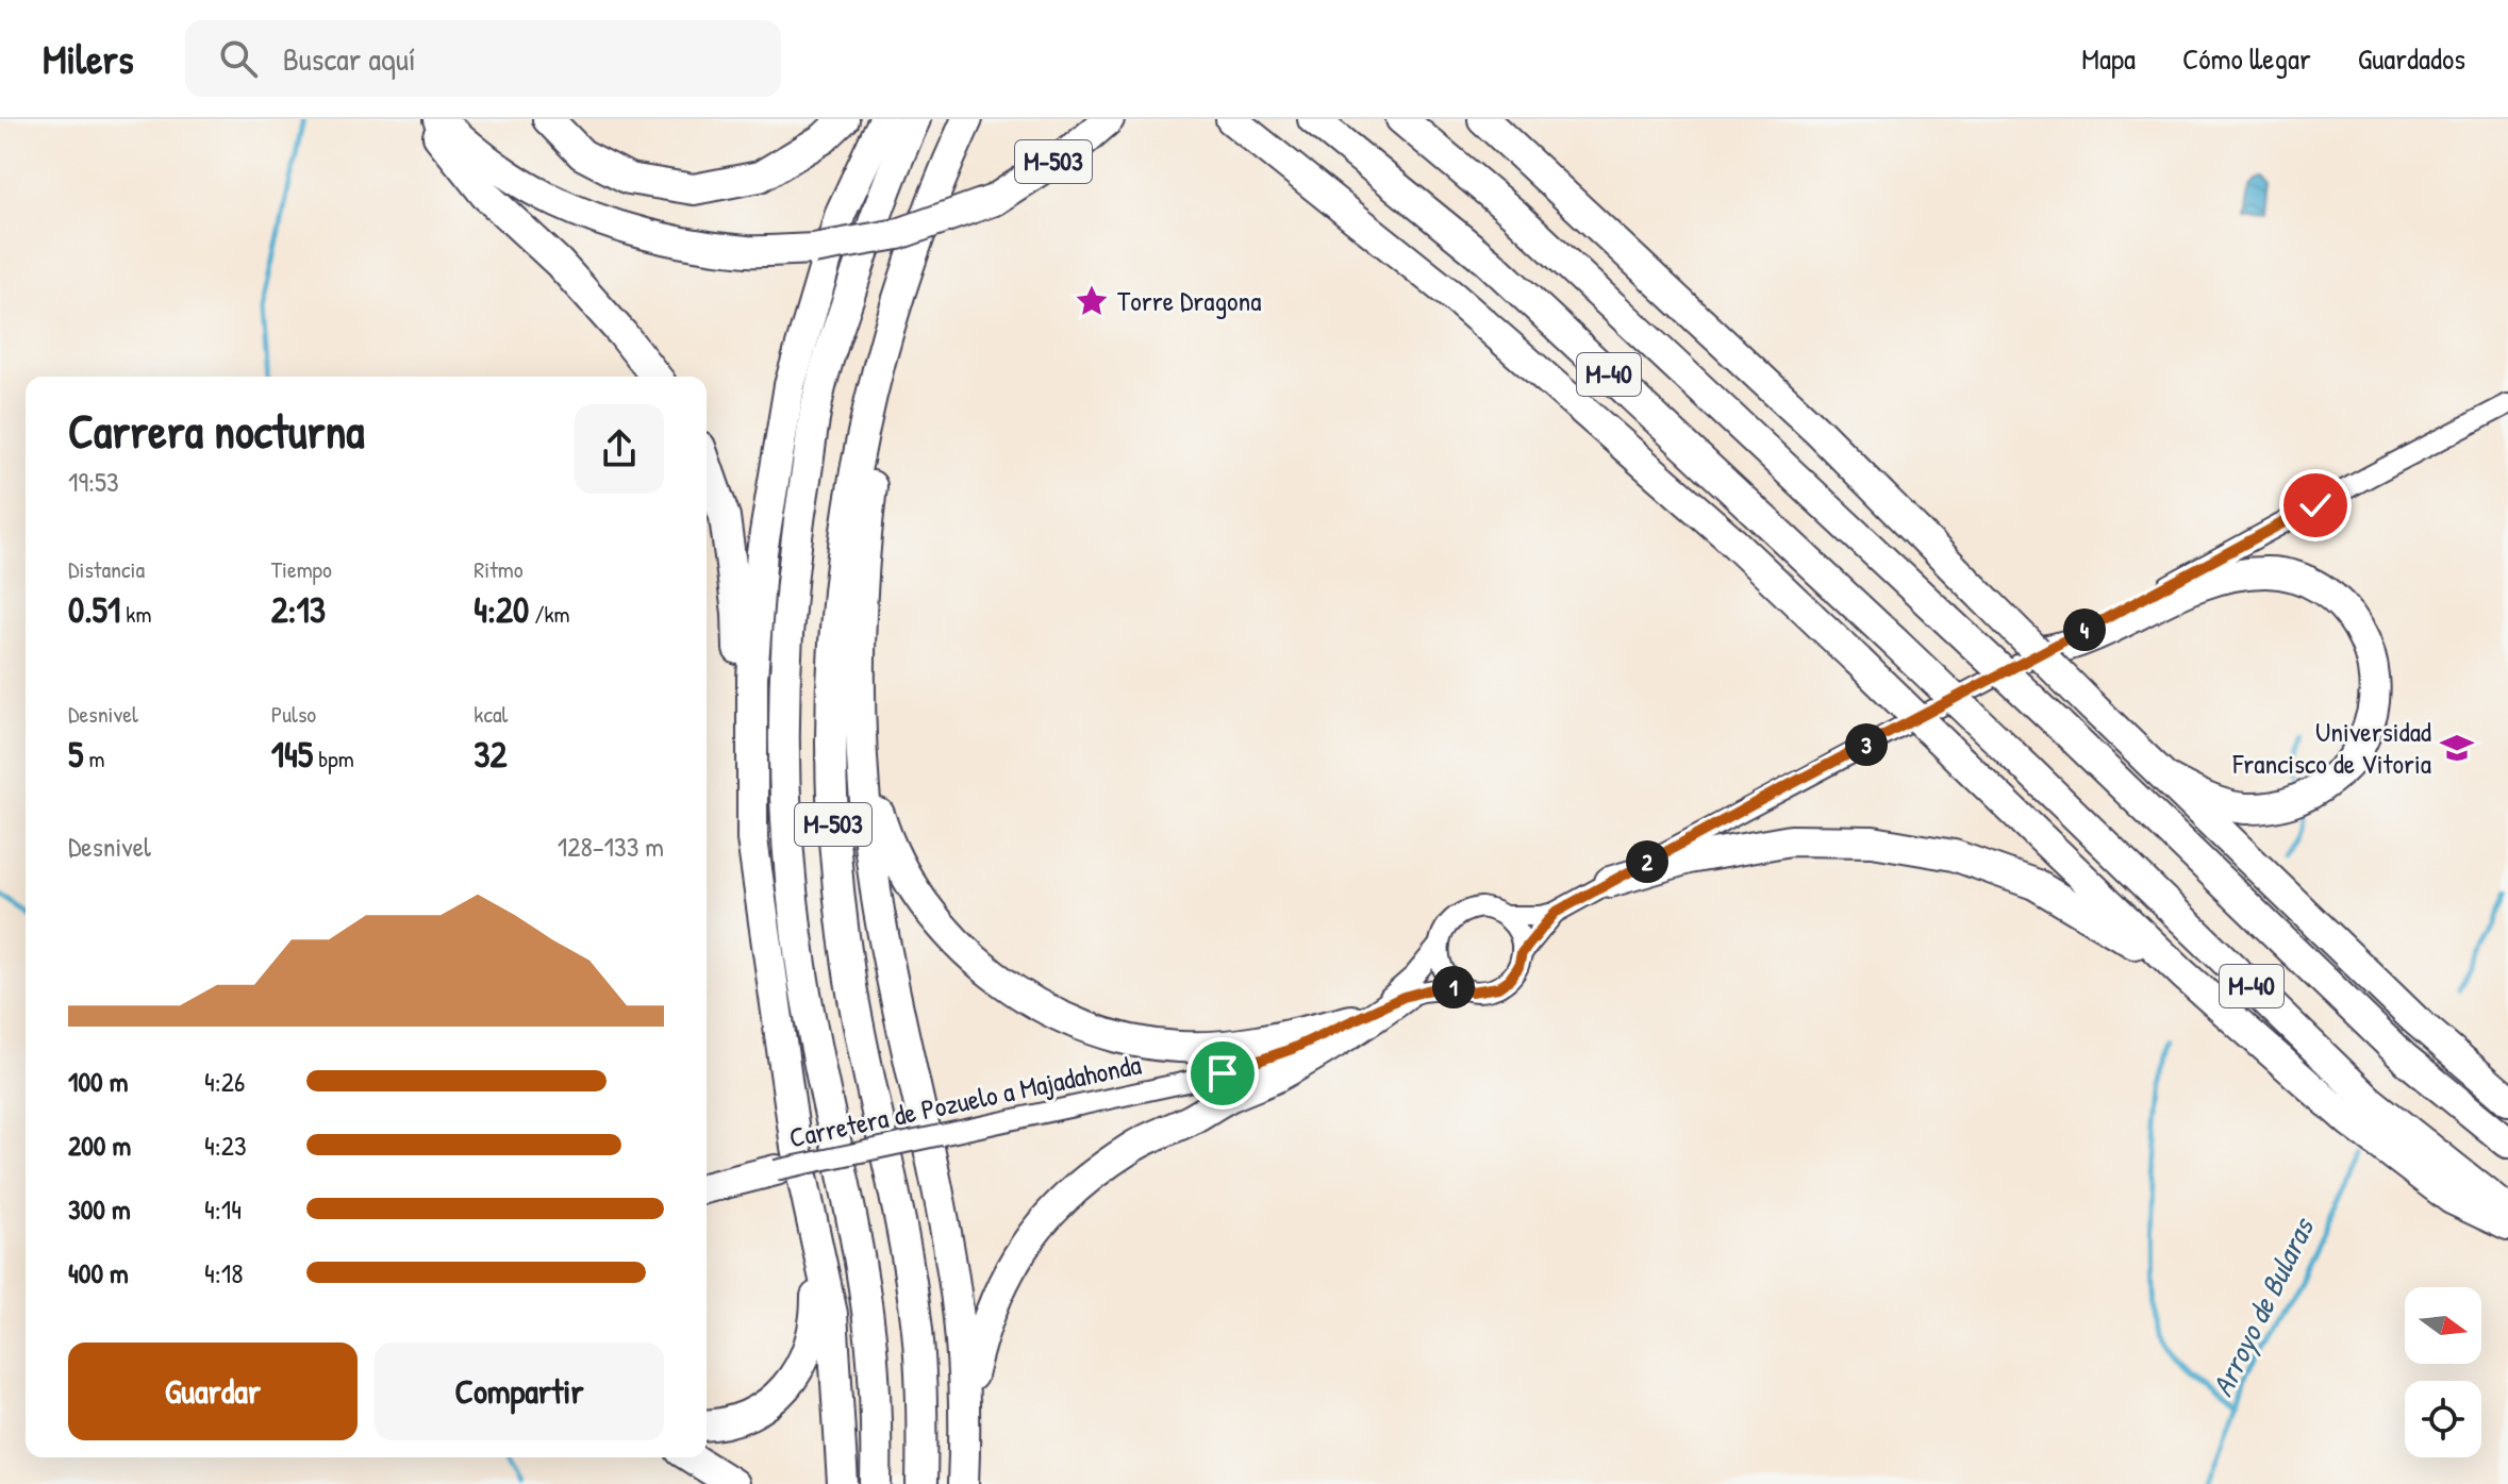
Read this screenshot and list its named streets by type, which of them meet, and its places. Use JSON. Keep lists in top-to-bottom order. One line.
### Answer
{"streets":{"highway":["M-503","M-40"],"street":["Carretera de Pozuelo a Majadahonda"]},"crossings":[["M-503","Carretera de Pozuelo a Majadahonda"]],"water":["Arroyo de Bularas"],"places":{"place":["Torre Dragona"],"school or university":["Universidad Francisco de Vitoria"]},"north":"right","page":{"header":"Milers","search":"Buscar aquí","nav":["Mapa","Cómo llegar","Guardados"],"heading":["Carrera nocturna","19:53"],"stats":[["Distancia","0.51 km"],["Tiempo","2:13"],["Ritmo","4:20 /km"],["Desnivel","5 m"],["Pulso","145 bpm"],["kcal","32"]],"pins":["4","3","2","1"],"chart":["Desnivel","128–133 m"],"list":[{"name":"100 m","note":"4:26"},{"name":"200 m","note":"4:23"},{"name":"300 m","note":"4:14"},{"name":"400 m","note":"4:18"}],"buttons":["Guardar","Compartir"]}}
